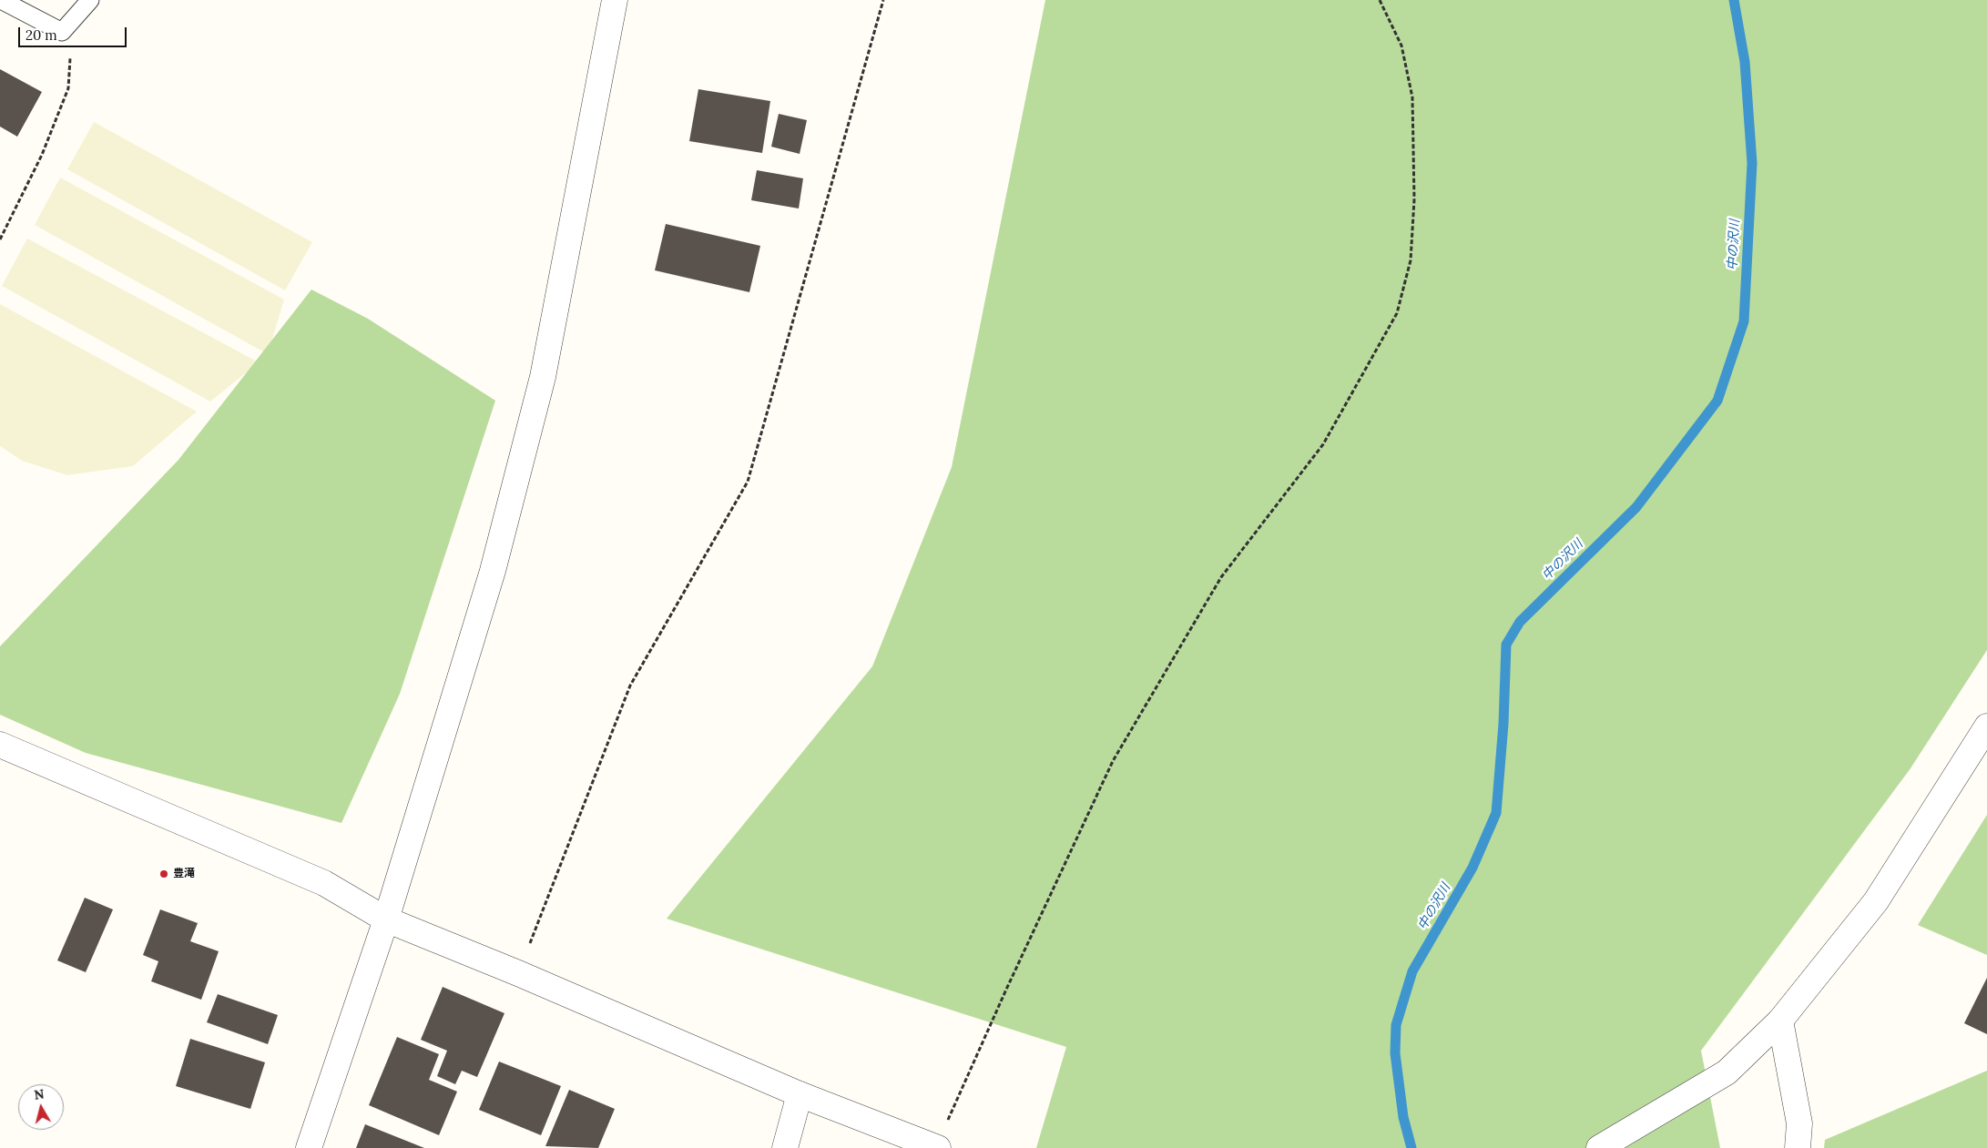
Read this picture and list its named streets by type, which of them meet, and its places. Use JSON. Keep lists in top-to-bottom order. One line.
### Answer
{"water":["中の沢川"],"places":["豊滝"],"scale_bar":"20 m","north":"top"}
